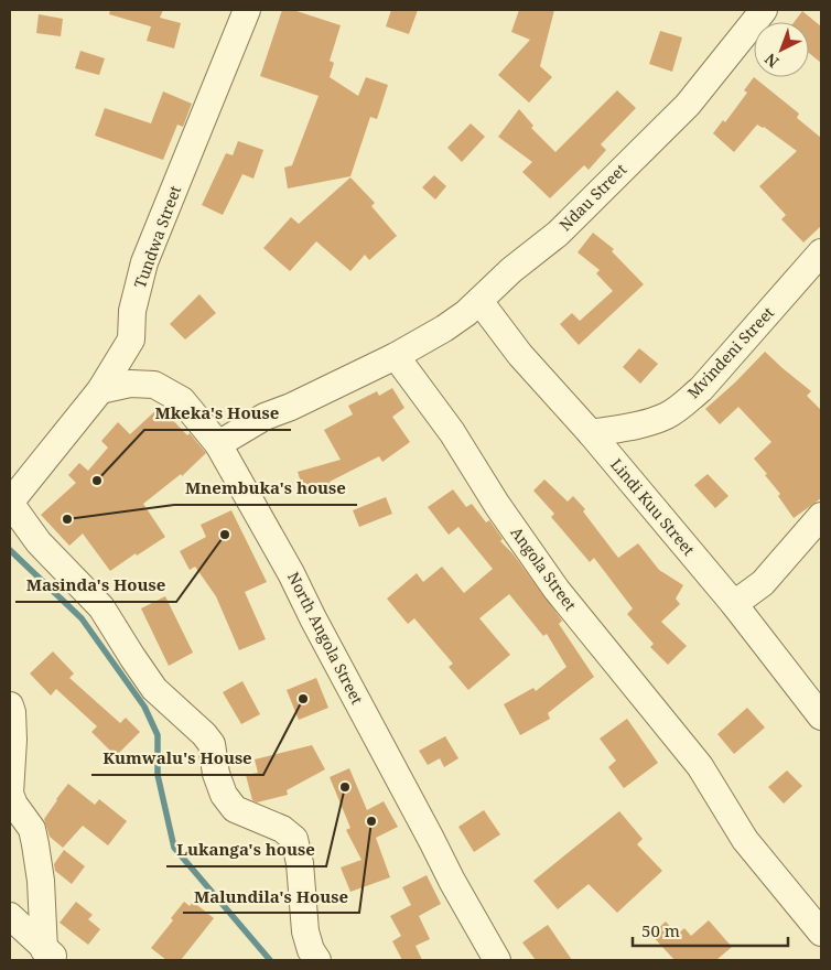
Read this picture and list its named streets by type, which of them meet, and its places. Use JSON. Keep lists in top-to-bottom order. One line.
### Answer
{"streets":{"street":["Ndau Street","Tundwa Street","Mvindeni Street","Lindi Kuu Street","Angola Street","North Angola Street"]},"crossings":[["Ndau Street","Lindi Kuu Street"],["Ndau Street","Angola Street"],["Tundwa Street","North Angola Street"],["Mvindeni Street","Lindi Kuu Street"]],"places":["Mkeka's House","Mnembuka's house","Masinda's House","Kumwalu's House","Lukanga's house","Malundila's House"],"scale_bar":"50 m","north":"bottom left"}
